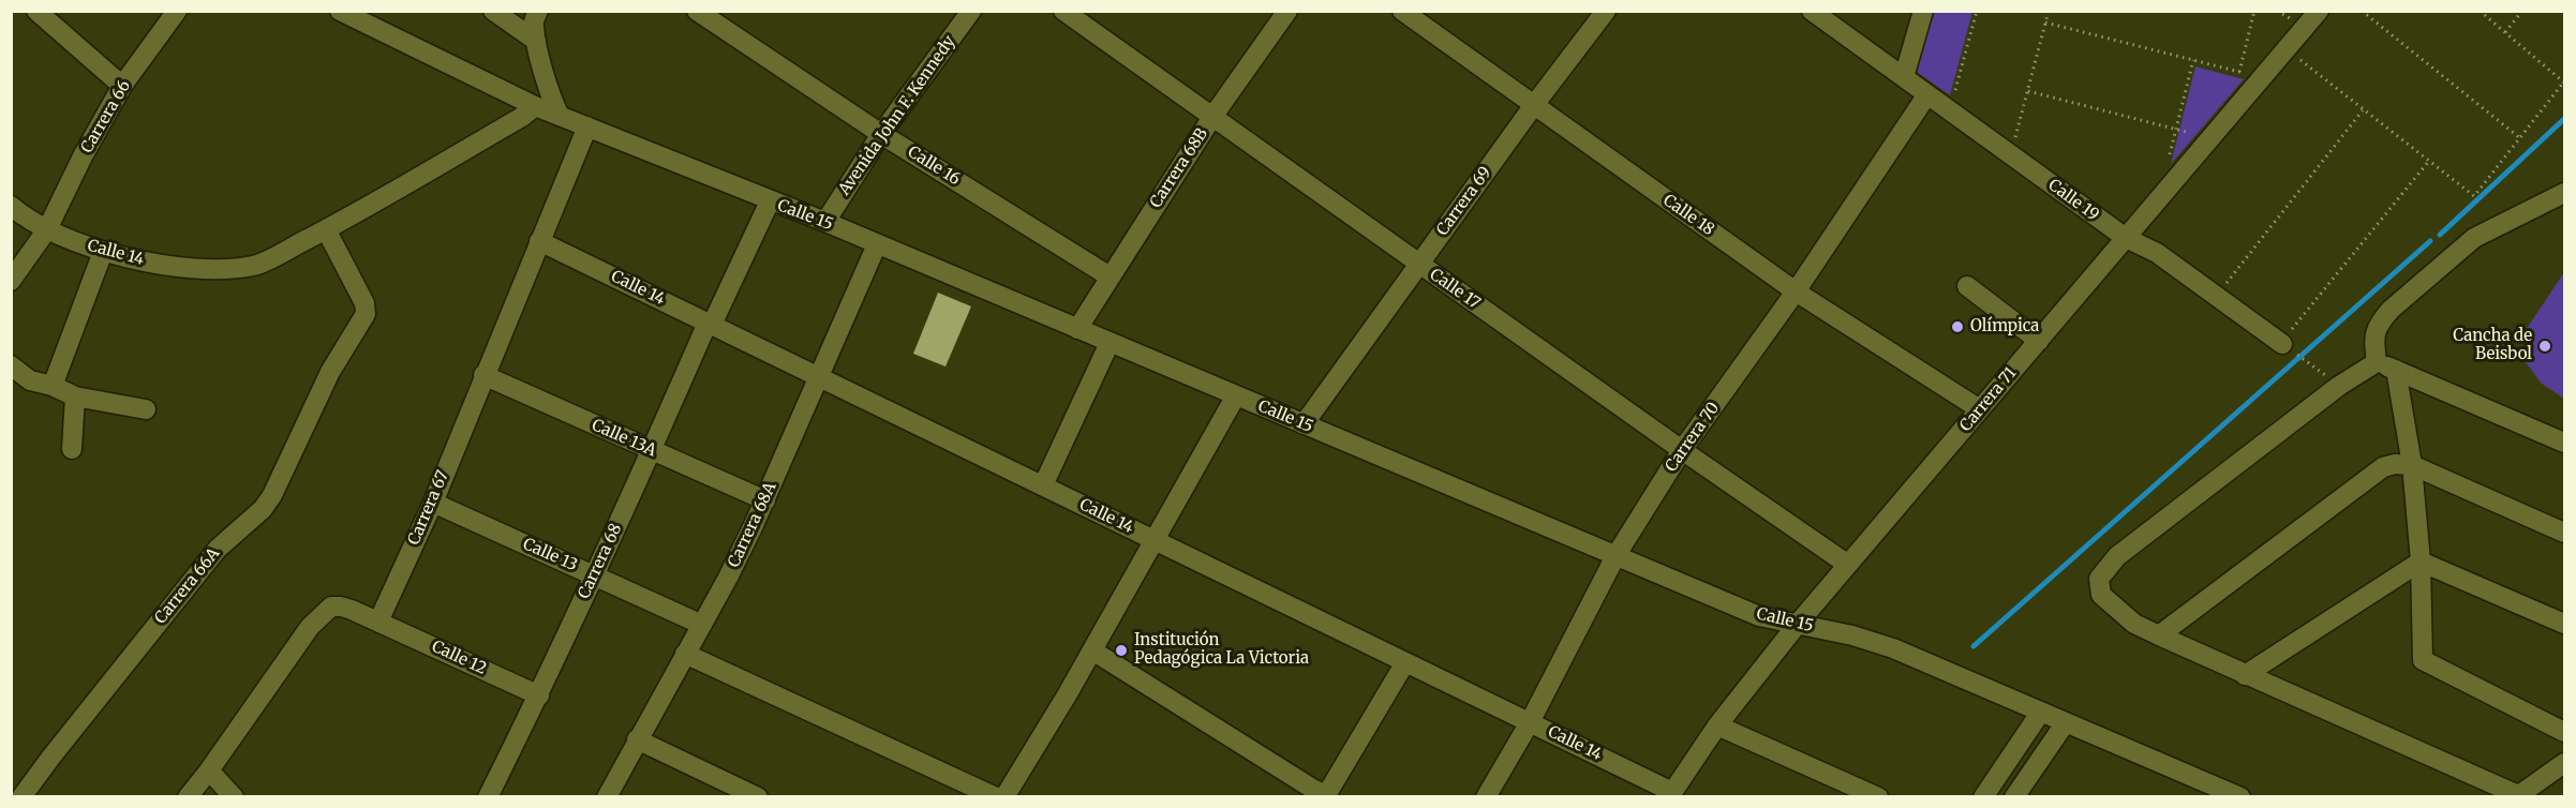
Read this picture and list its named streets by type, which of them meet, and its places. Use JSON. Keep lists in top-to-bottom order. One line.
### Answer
{"streets":{"street":["Avenida John F. Kennedy","Carrera 66","Calle 16","Carrera 68B","Calle 19","Carrera 69","Calle 15","Calle 18","Calle 14","Calle 17","Carrera 71","Carrera 70","Calle 13A","Carrera 67","Carrera 68A","Calle 13","Carrera 68","Carrera 66A","Calle 12"]},"crossings":[["Avenida John F. Kennedy","Calle 16"],["Avenida John F. Kennedy","Calle 15"],["Carrera 66","Calle 14"],["Calle 16","Carrera 68B"],["Carrera 68B","Calle 15"],["Carrera 68B","Calle 17"],["Calle 19","Carrera 71"],["Calle 19","Carrera 70"],["Carrera 69","Calle 15"],["Carrera 69","Calle 18"],["Carrera 69","Calle 17"],["Calle 15","Calle 14"],["Calle 15","Carrera 71"],["Calle 15","Carrera 70"],["Calle 15","Carrera 67"],["Calle 15","Carrera 68A"],["Calle 15","Carrera 68"],["Calle 18","Carrera 71"],["Calle 18","Carrera 70"],["Calle 14","Carrera 71"],["Calle 14","Carrera 70"],["Calle 14","Carrera 67"],["Calle 14","Carrera 68A"],["Calle 14","Carrera 68"],["Calle 14","Carrera 66A"],["Calle 17","Carrera 71"],["Calle 17","Carrera 70"],["Calle 13A","Carrera 67"],["Calle 13A","Carrera 68A"],["Calle 13A","Carrera 68"],["Carrera 67","Calle 13"],["Carrera 67","Calle 12"],["Carrera 68A","Calle 13"],["Calle 13","Carrera 68"],["Carrera 68","Calle 12"]],"places":["Olímpica","Cancha de Beisbol","Institución Pedagógica La Victoria"]}
